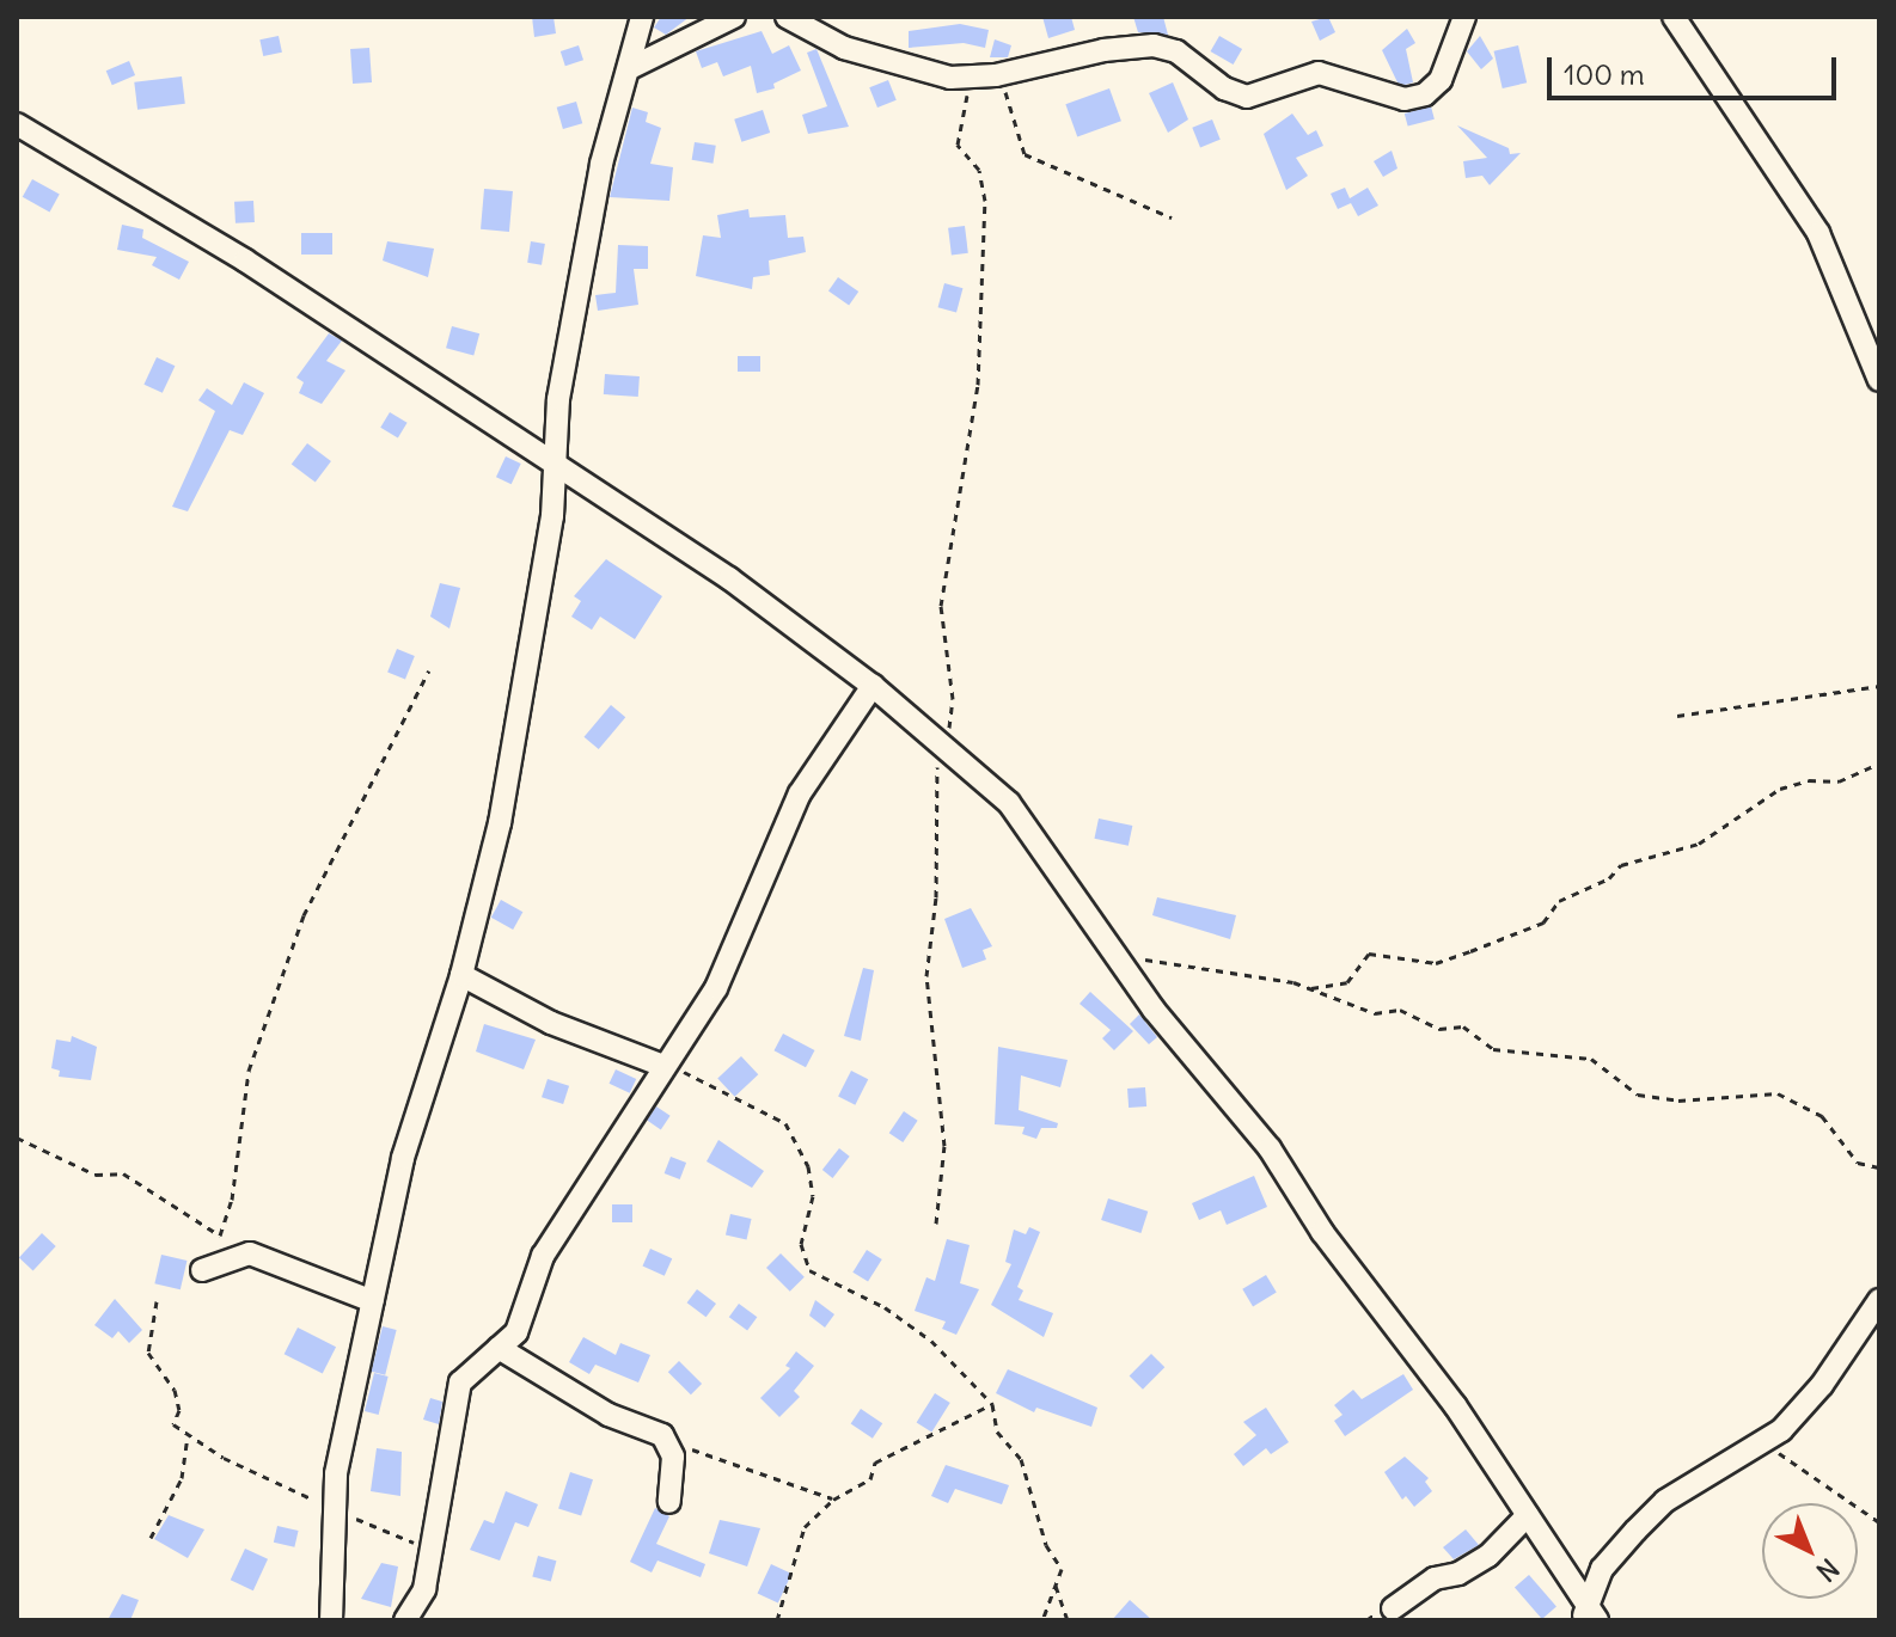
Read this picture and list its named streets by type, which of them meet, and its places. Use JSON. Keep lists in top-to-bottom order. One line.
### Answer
{"scale_bar":"100 m","north":"bottom right"}
